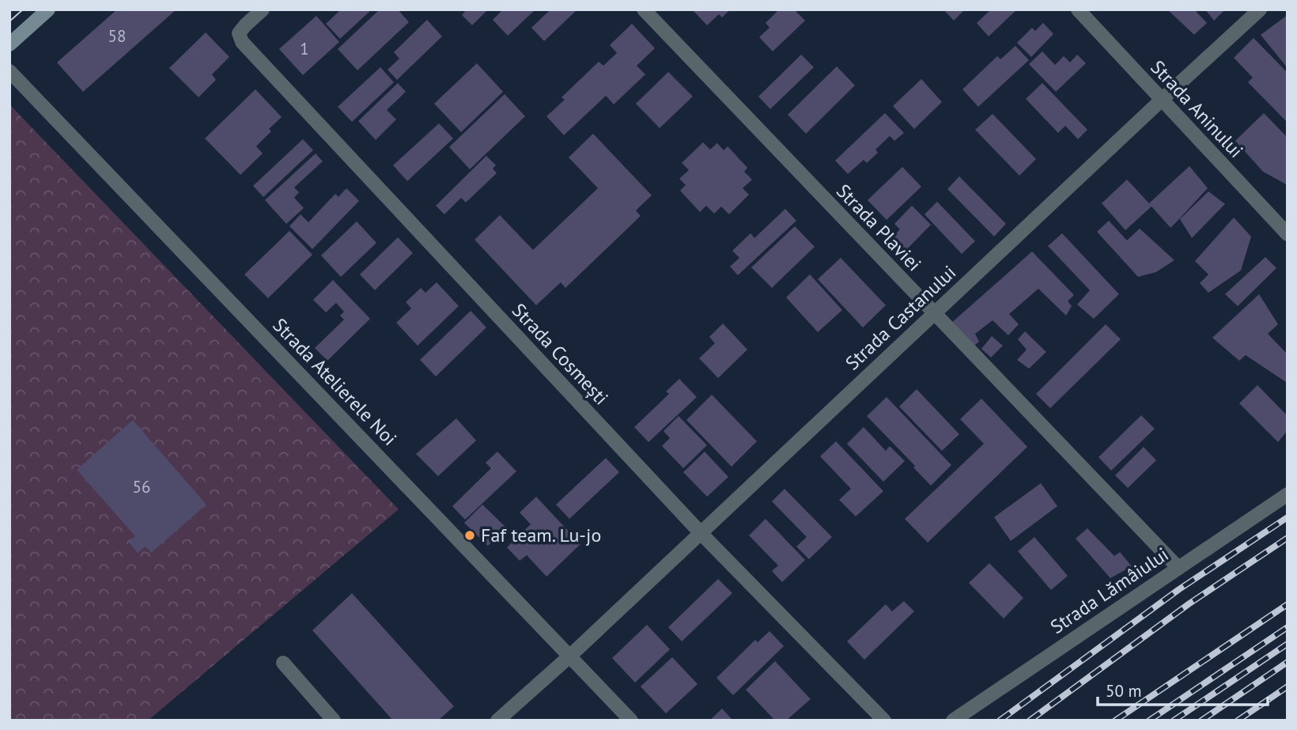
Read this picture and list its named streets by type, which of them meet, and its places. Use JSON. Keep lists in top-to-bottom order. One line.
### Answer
{"streets":{"street":["Strada Aninului","Strada Plaviei","Strada Castanului","Strada Cosmești","Strada Atelierele Noi","Strada Lămâiului"]},"crossings":[["Strada Aninului","Strada Castanului"],["Strada Plaviei","Strada Castanului"],["Strada Plaviei","Strada Lămâiului"],["Strada Castanului","Strada Cosmești"],["Strada Castanului","Strada Atelierele Noi"]],"places":["Faf team. Lu-jo"],"house_numbers":["58","1","56"],"scale_bar":"50 m"}
